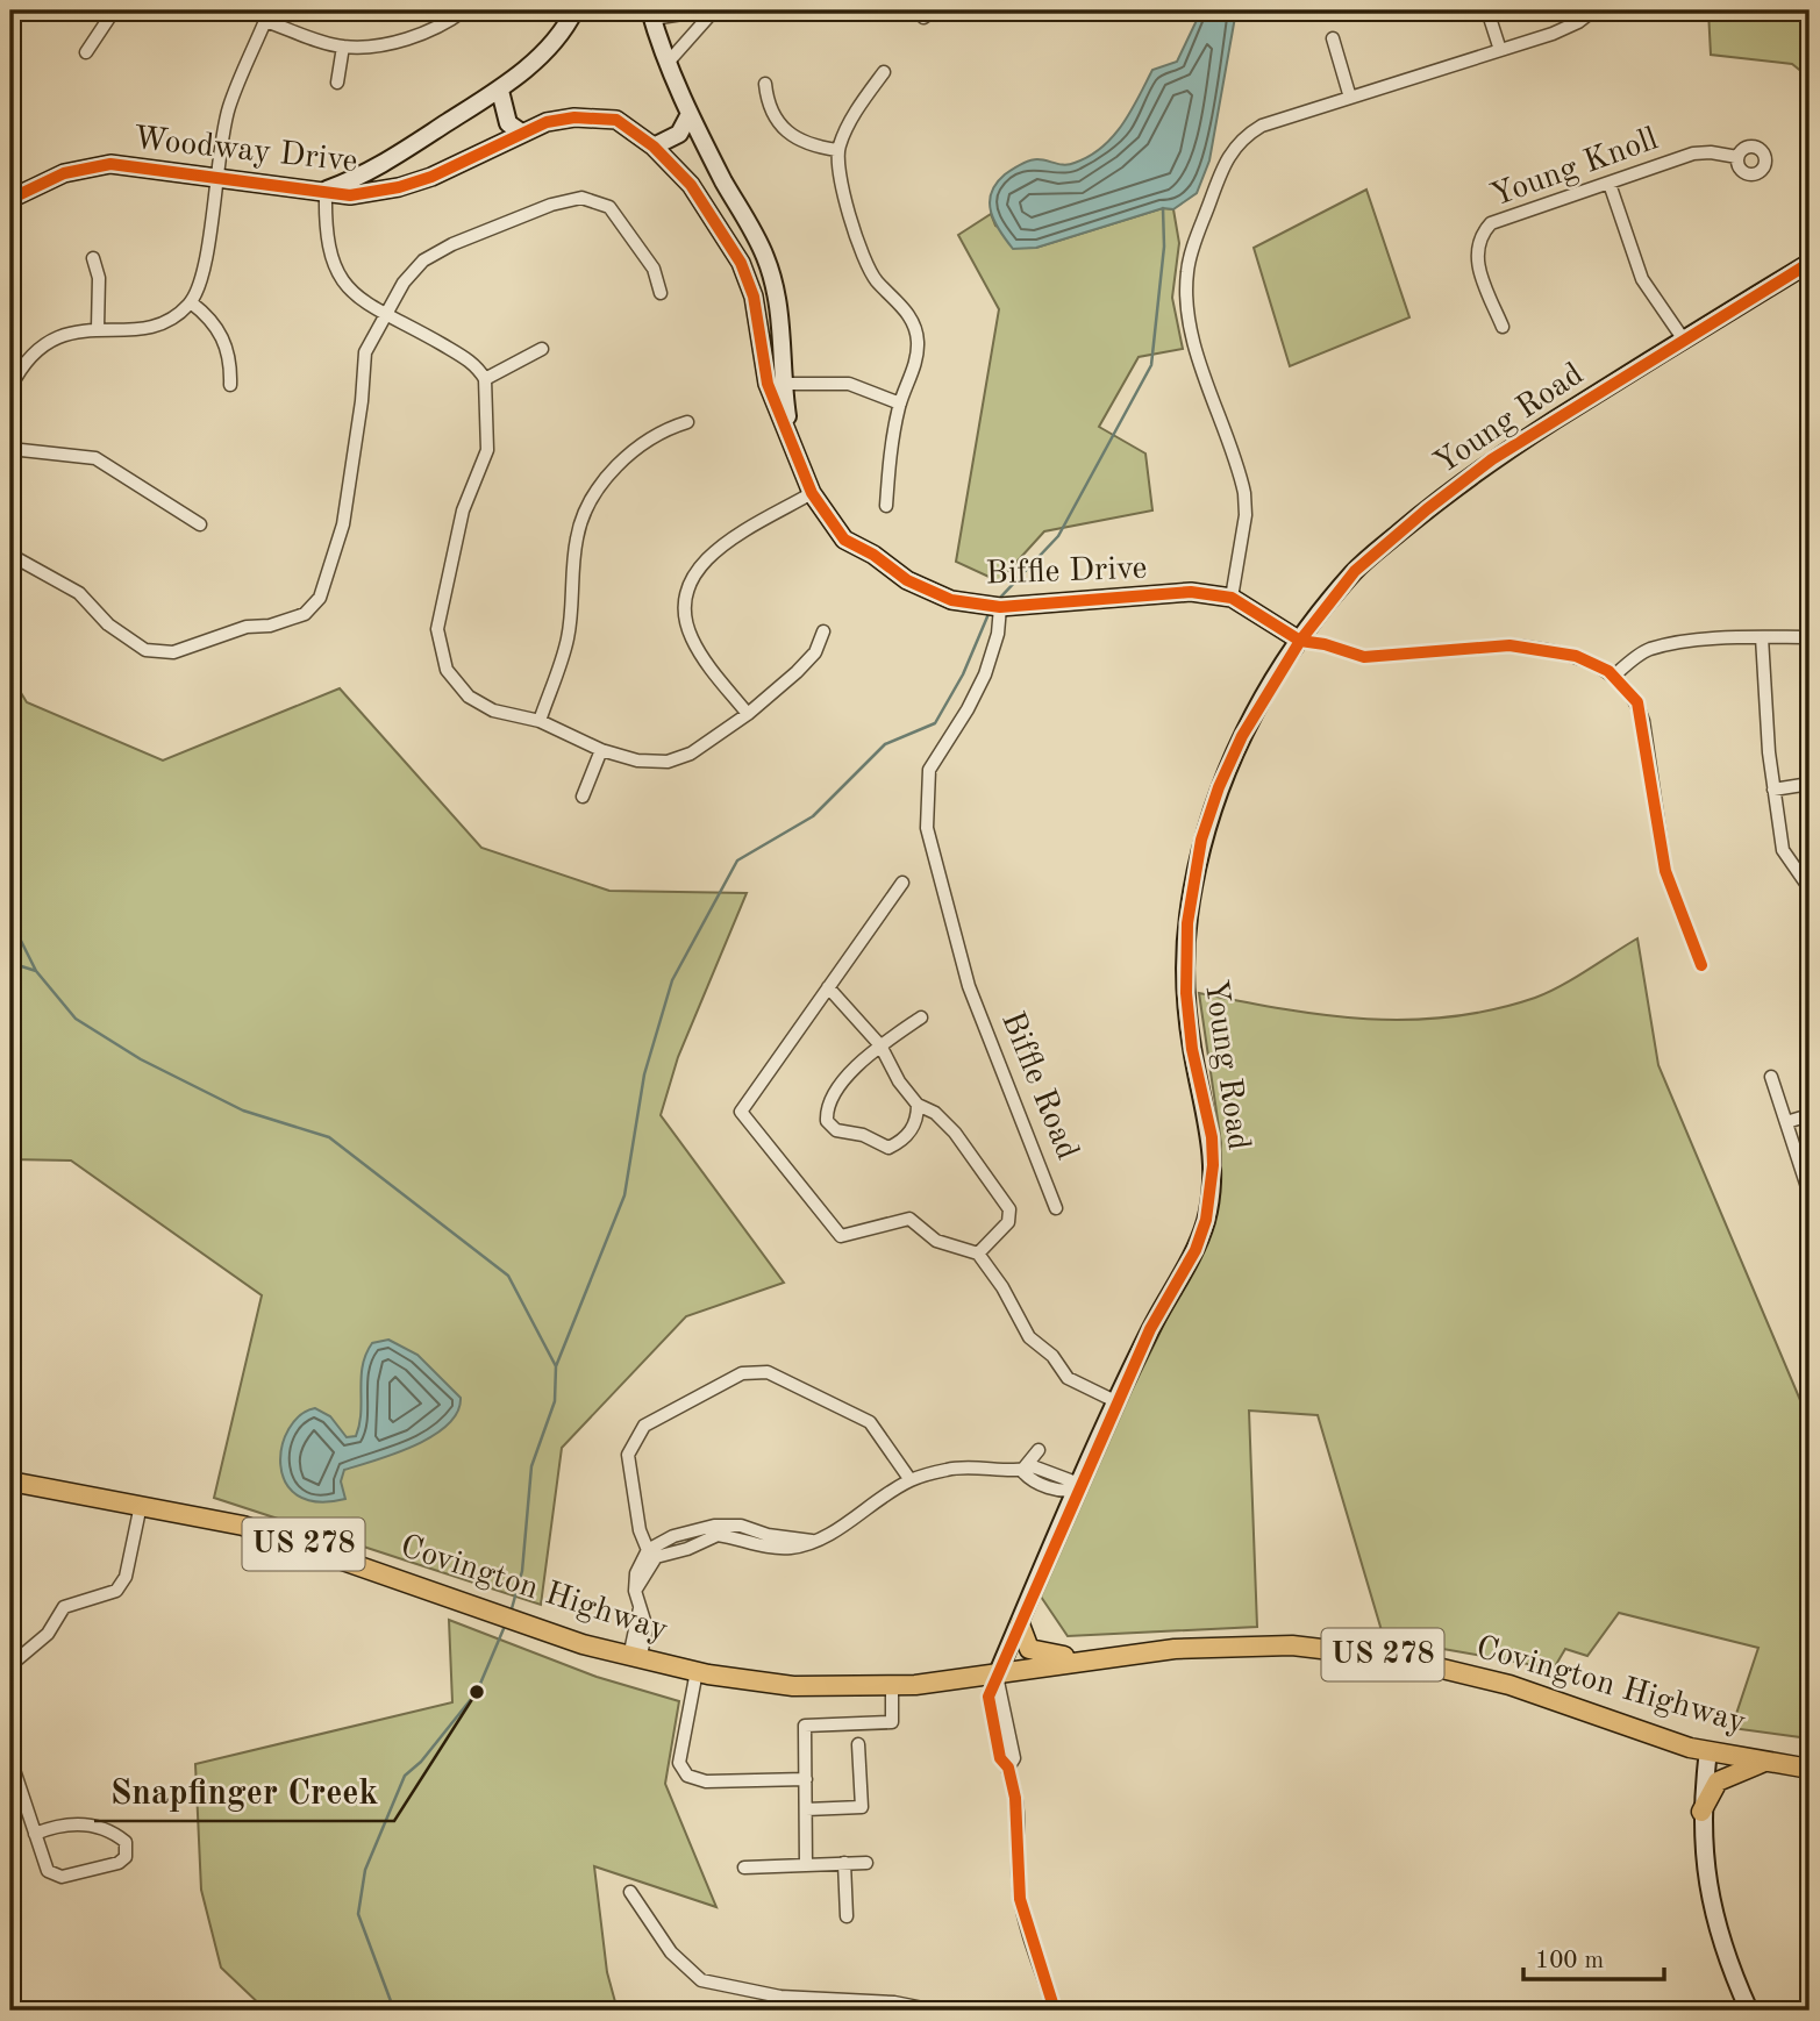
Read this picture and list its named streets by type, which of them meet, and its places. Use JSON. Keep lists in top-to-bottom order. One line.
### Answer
{"streets":{"main road":["US 278","Covington Highway"],"street":["Woodway Drive","Young Knoll","Young Road","Biffle Drive","Biffle Road"]},"crossings":[["Woodway Drive","Biffle Drive"],["Young Road","Biffle Drive"],["Young Road","Covington Highway"],["Biffle Drive","Biffle Road"]],"places":["Snapfinger Creek"],"scale_bar":"100 m"}
